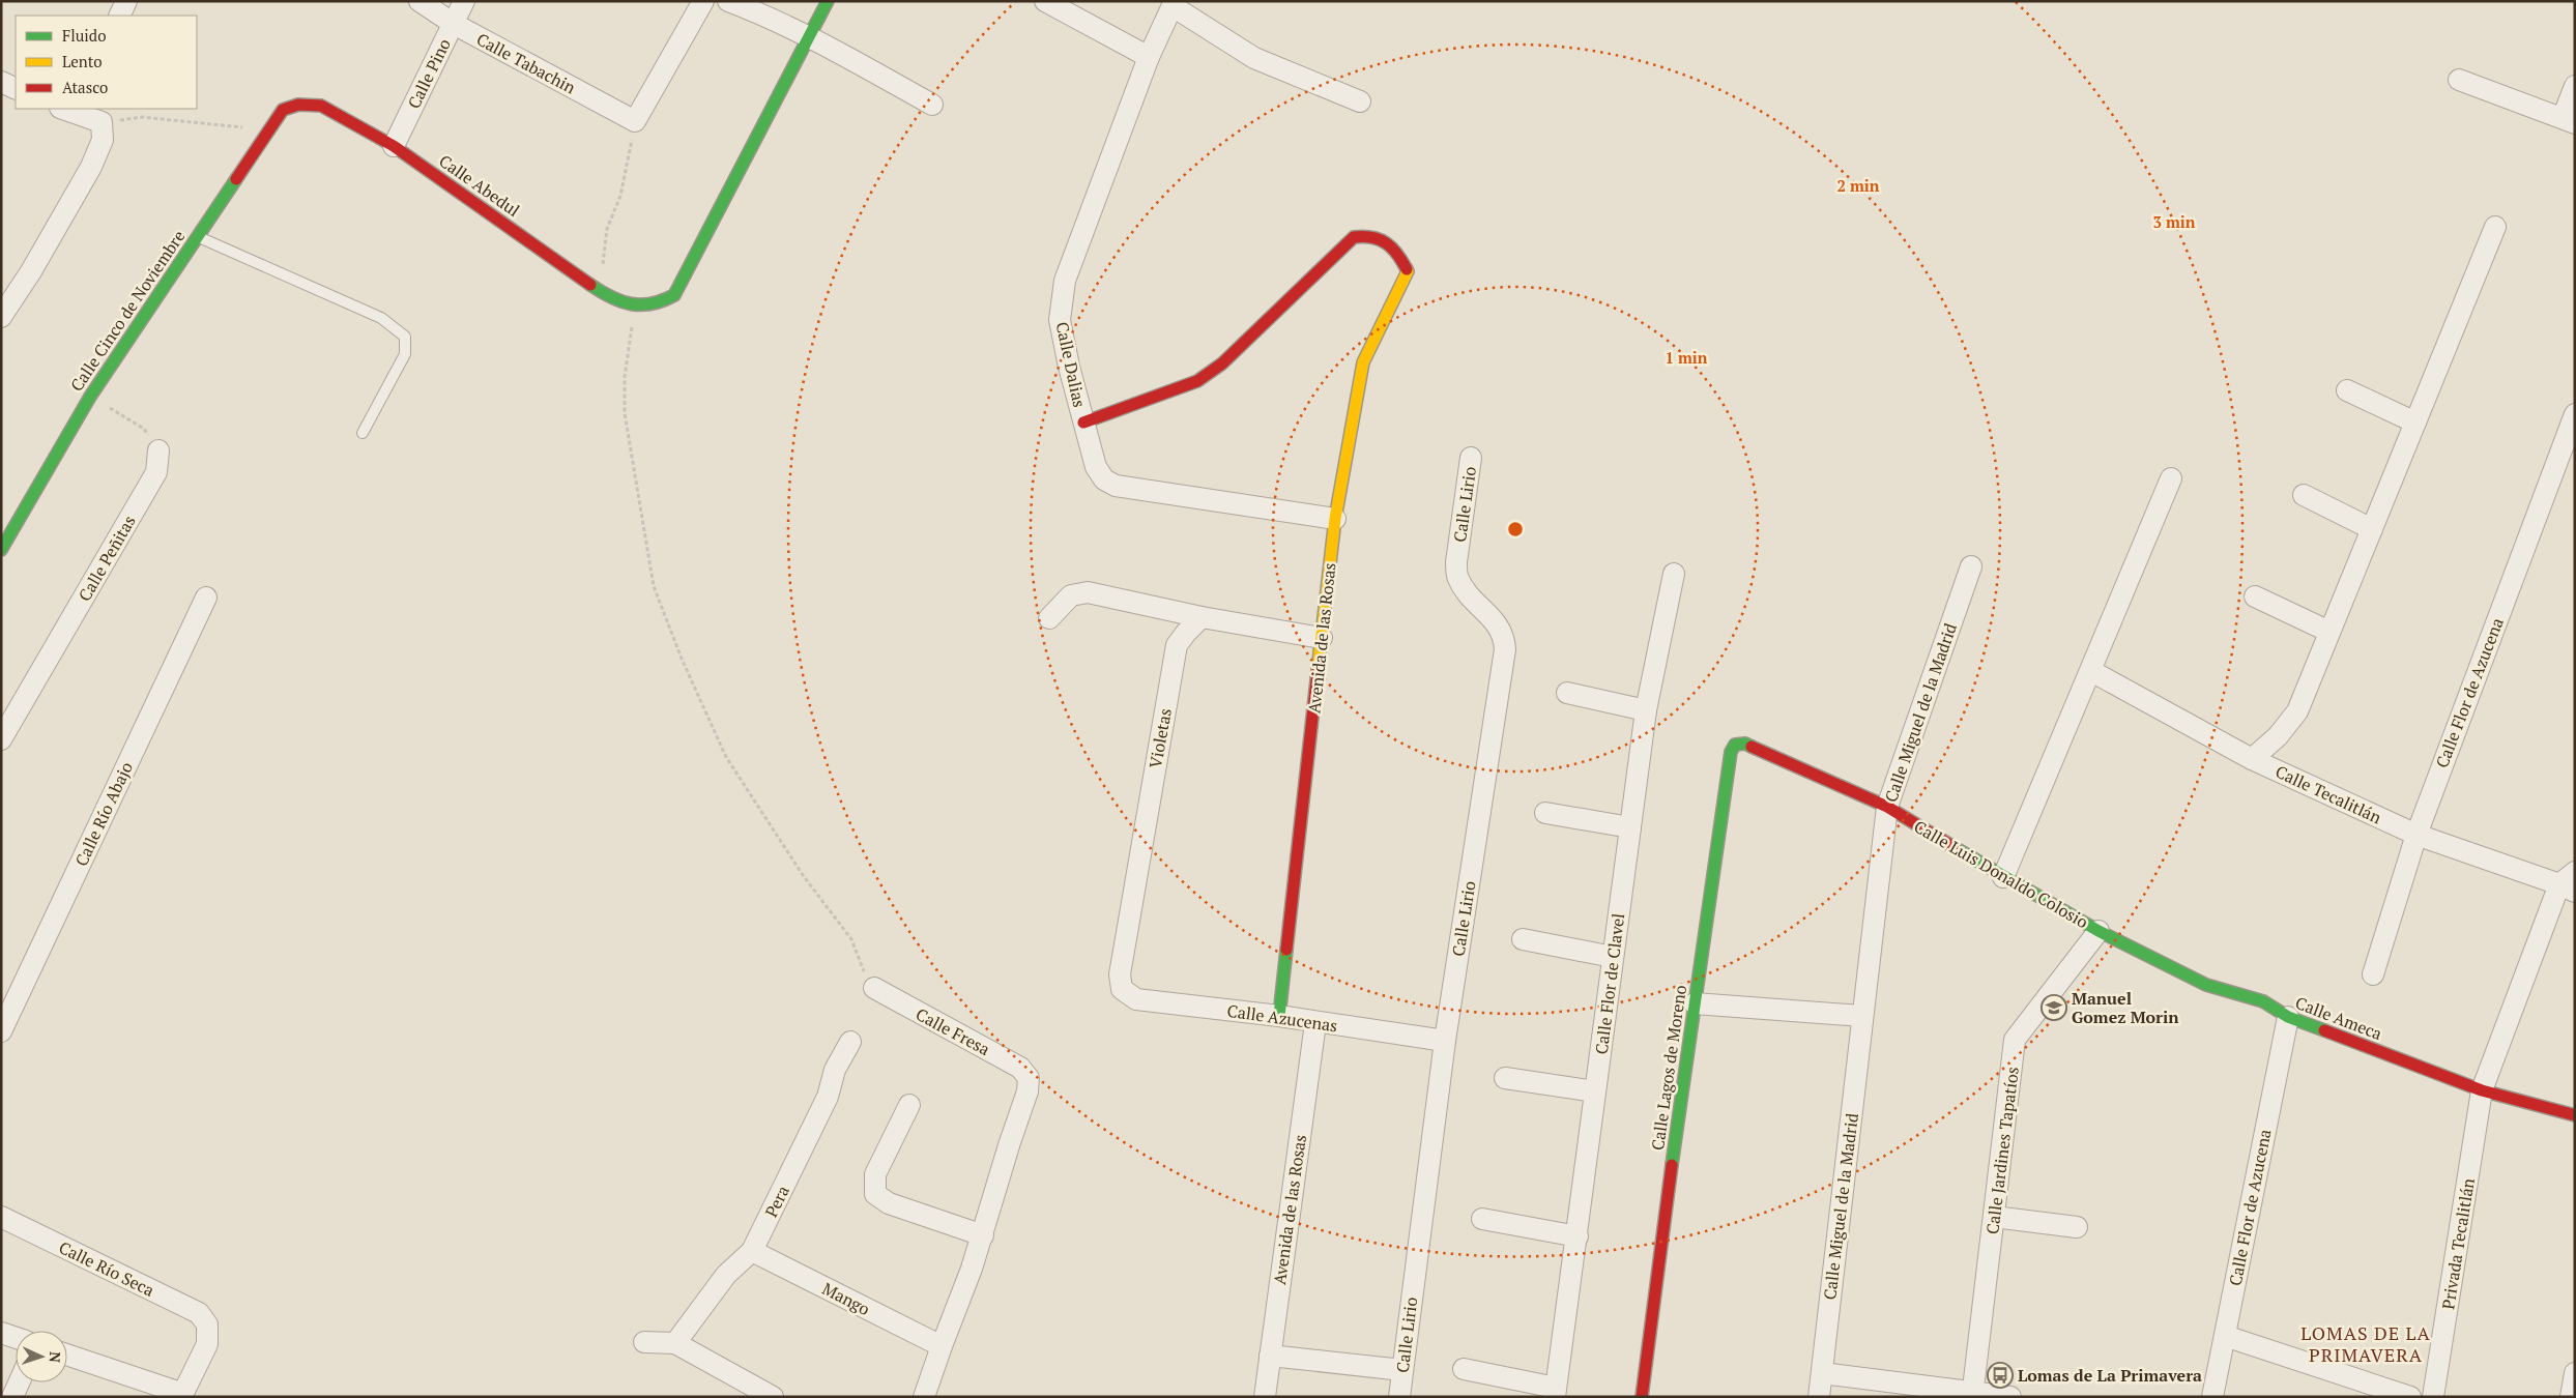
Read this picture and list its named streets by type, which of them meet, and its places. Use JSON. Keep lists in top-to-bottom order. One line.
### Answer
{"streets":{"street":["Calle Tabachin","Calle Pino","Calle Abedul","Calle Cinco de Noviembre","Calle Dalias","Calle Lirio","Calle Peñitas","Avenida de las Rosas","Calle Flor de Azucena","Calle Miguel de la Madrid","Violetas","Calle Tecalitlán","Calle Río Abajo","Calle Luis Donaldo Colosio","Calle Flor de Clavel","Calle Azucenas","Calle Ameca","Calle Fresa","Calle Lagos de Moreno","Calle Jardines Tapatíos","Pera","Privada Tecalitlán","Calle Río Seca","Mango"]},"crossings":[["Calle Tabachin","Calle Pino"],["Calle Pino","Calle Abedul"],["Calle Abedul","Calle Cinco de Noviembre"],["Calle Dalias","Avenida de las Rosas"],["Calle Lirio","Calle Azucenas"],["Avenida de las Rosas","Calle Azucenas"],["Calle Flor de Azucena","Calle Tecalitlán"],["Calle Flor de Azucena","Calle Ameca"],["Calle Miguel de la Madrid","Calle Luis Donaldo Colosio"],["Violetas","Calle Azucenas"],["Calle Tecalitlán","Privada Tecalitlán"],["Calle Luis Donaldo Colosio","Calle Ameca"],["Calle Luis Donaldo Colosio","Calle Lagos de Moreno"],["Calle Luis Donaldo Colosio","Calle Jardines Tapatíos"],["Calle Ameca","Calle Jardines Tapatíos"],["Calle Ameca","Privada Tecalitlán"],["Pera","Mango"]],"districts":["LOMAS DE LA PRIMAVERA"],"places":{"school or university":["Manuel Gomez Morin"],"bus stop":["Lomas de La Primavera"]},"legend":["Fluido","Lento","Atasco"],"north":"right","rings":["2 min","3 min","1 min"]}
